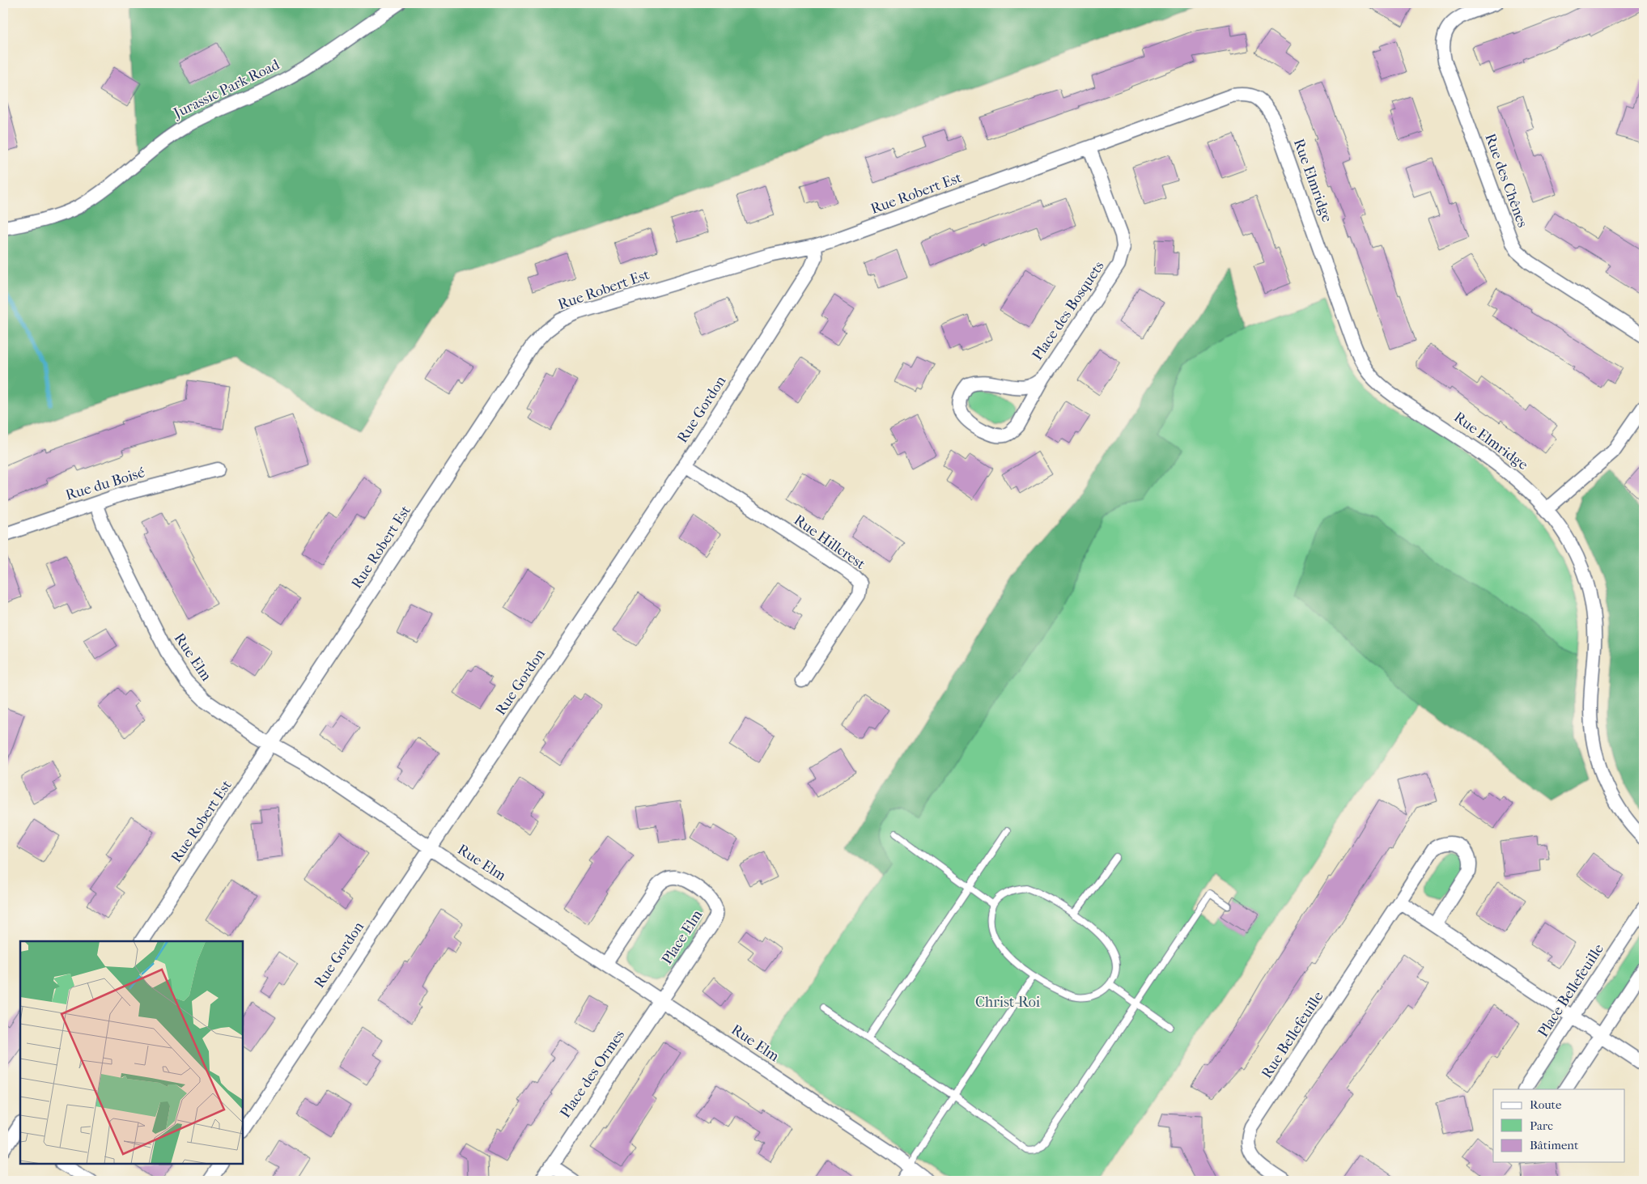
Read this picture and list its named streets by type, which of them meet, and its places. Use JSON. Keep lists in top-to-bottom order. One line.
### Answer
{"streets":{"street":["Jurassic Park Road","Rue Elmridge","Rue des Chênes","Rue Robert Est","Place des Bosquets","Rue Gordon","Rue du Boisé","Rue Hillcrest","Rue Elm","Place Elm","Place Bellefeuille","Rue Bellefeuille","Place des Ormes"]},"crossings":[["Rue Elmridge","Rue Robert Est"],["Rue Robert Est","Place des Bosquets"],["Rue Robert Est","Rue Gordon"],["Rue Robert Est","Rue Elm"],["Rue Gordon","Rue Hillcrest"],["Rue Gordon","Rue Elm"],["Rue du Boisé","Rue Elm"],["Rue Elm","Place Elm"],["Rue Elm","Place des Ormes"],["Place Elm","Place des Ormes"]],"parks":["Christ-Roi"],"legend":["Route","Parc","Bâtiment"]}
